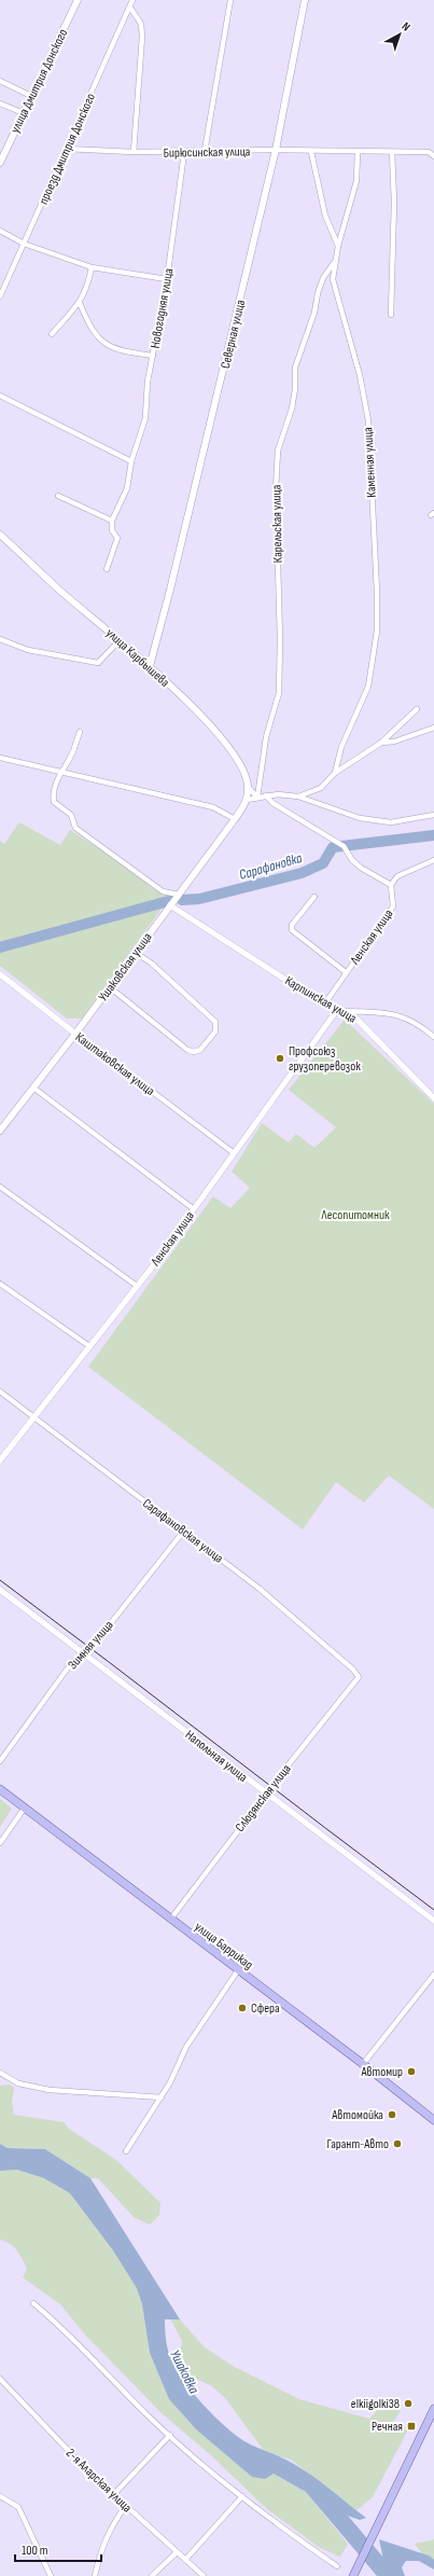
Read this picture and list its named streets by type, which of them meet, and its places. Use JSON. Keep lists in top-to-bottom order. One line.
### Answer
{"streets":{"main road":["улица Дмитрия Донского","Северная улица","улица Карбышева","Ушаковская улица","улица Баррикад"],"street":["проезд Дмитрия Донского","Бирюсинская улица","Новогодняя улица","Каменная улица","Карельская улица","Ленская улица","Карпинская улица","Каштаковская улица","Сарафановская улица","Зимняя улица","Напольная улица","Слюдянская улица","2-я Аларская улица"]},"crossings":[["проезд Дмитрия Донского","Бирюсинская улица"],["Бирюсинская улица","Новогодняя улица"],["Бирюсинская улица","Северная улица"],["Бирюсинская улица","Каменная улица"],["Северная улица","улица Карбышева"],["Каменная улица","Карельская улица"],["улица Карбышева","Ушаковская улица"],["Ленская улица","Карпинская улица"],["Ленская улица","Каштаковская улица"],["Ленская улица","Сарафановская улица"],["Ушаковская улица","Карпинская улица"],["Ушаковская улица","Каштаковская улица"],["Сарафановская улица","Зимняя улица"],["Сарафановская улица","Слюдянская улица"],["Зимняя улица","Напольная улица"],["Напольная улица","Слюдянская улица"],["Слюдянская улица","улица Баррикад"]],"water":["Сарафановка","Ушаковка"],"parks":["Лесопитомник"],"places":{"other":["Профсоюз грузоперевозок","Сфера","Автомир","Автомойка","Гарант-Авто","elkiigolki38"],"transit":["Речная"]},"scale_bar":"100 m","north":"top right"}
